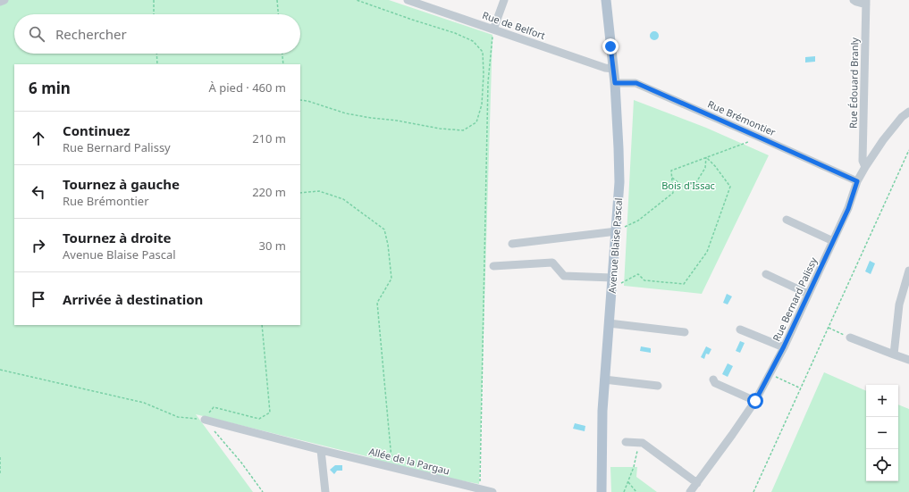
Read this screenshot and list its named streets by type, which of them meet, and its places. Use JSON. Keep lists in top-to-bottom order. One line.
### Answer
{"streets":{"main road":["Avenue Blaise Pascal"],"street":["Rue de Belfort","Rue Édouard Branly","Rue Brémontier","Rue Bernard Palissy","Allée de la Pargau"]},"crossings":[["Rue de Belfort","Avenue Blaise Pascal"],["Rue Édouard Branly","Rue Bernard Palissy"],["Rue Brémontier","Avenue Blaise Pascal"],["Rue Brémontier","Rue Bernard Palissy"]],"parks":["Bois d'Issac"],"page":{"search":"Rechercher","heading":["6 min","À pied · 460 m"],"list":[["Continuez","Rue Bernard Palissy","210 m"],["Tournez à gauche","Rue Brémontier","220 m"],["Tournez à droite","Avenue Blaise Pascal","30 m"],"Arrivée à destination"],"map_buttons":["+","−"]}}
